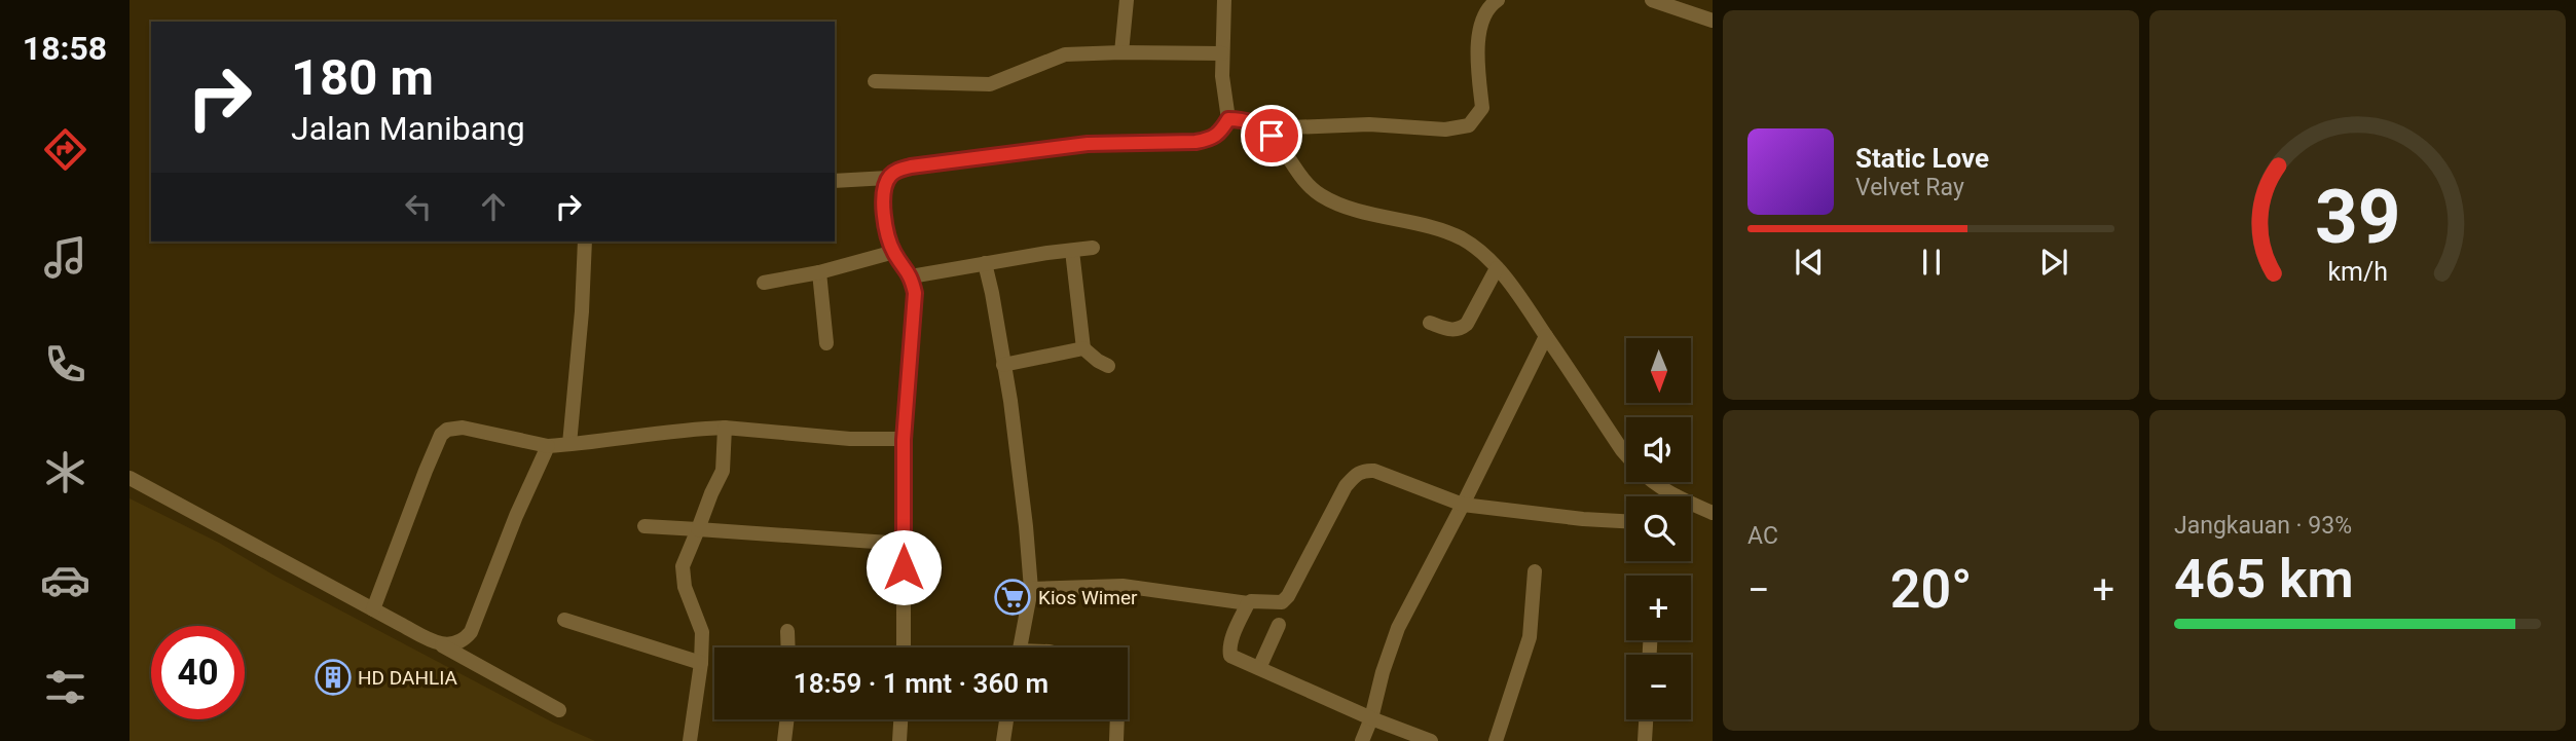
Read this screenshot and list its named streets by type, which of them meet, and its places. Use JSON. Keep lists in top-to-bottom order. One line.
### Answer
{"places":{"supermarket":["Kios Wimer"],"building":["HD DAHLIA"]},"north":"bottom","page":{"tabs":"18:58","turn":["180 m","Jalan Manibang"],"song":["Static Love","Velvet Ray"],"map_buttons":["+","−"],"tile":["AC",["Jangkauan · 93%","465 km"]],"heat":["−","20°","+"],"limit":"40","trip":"18:59 · 1 mnt · 360 m","gauge":["39","km/h"]}}
